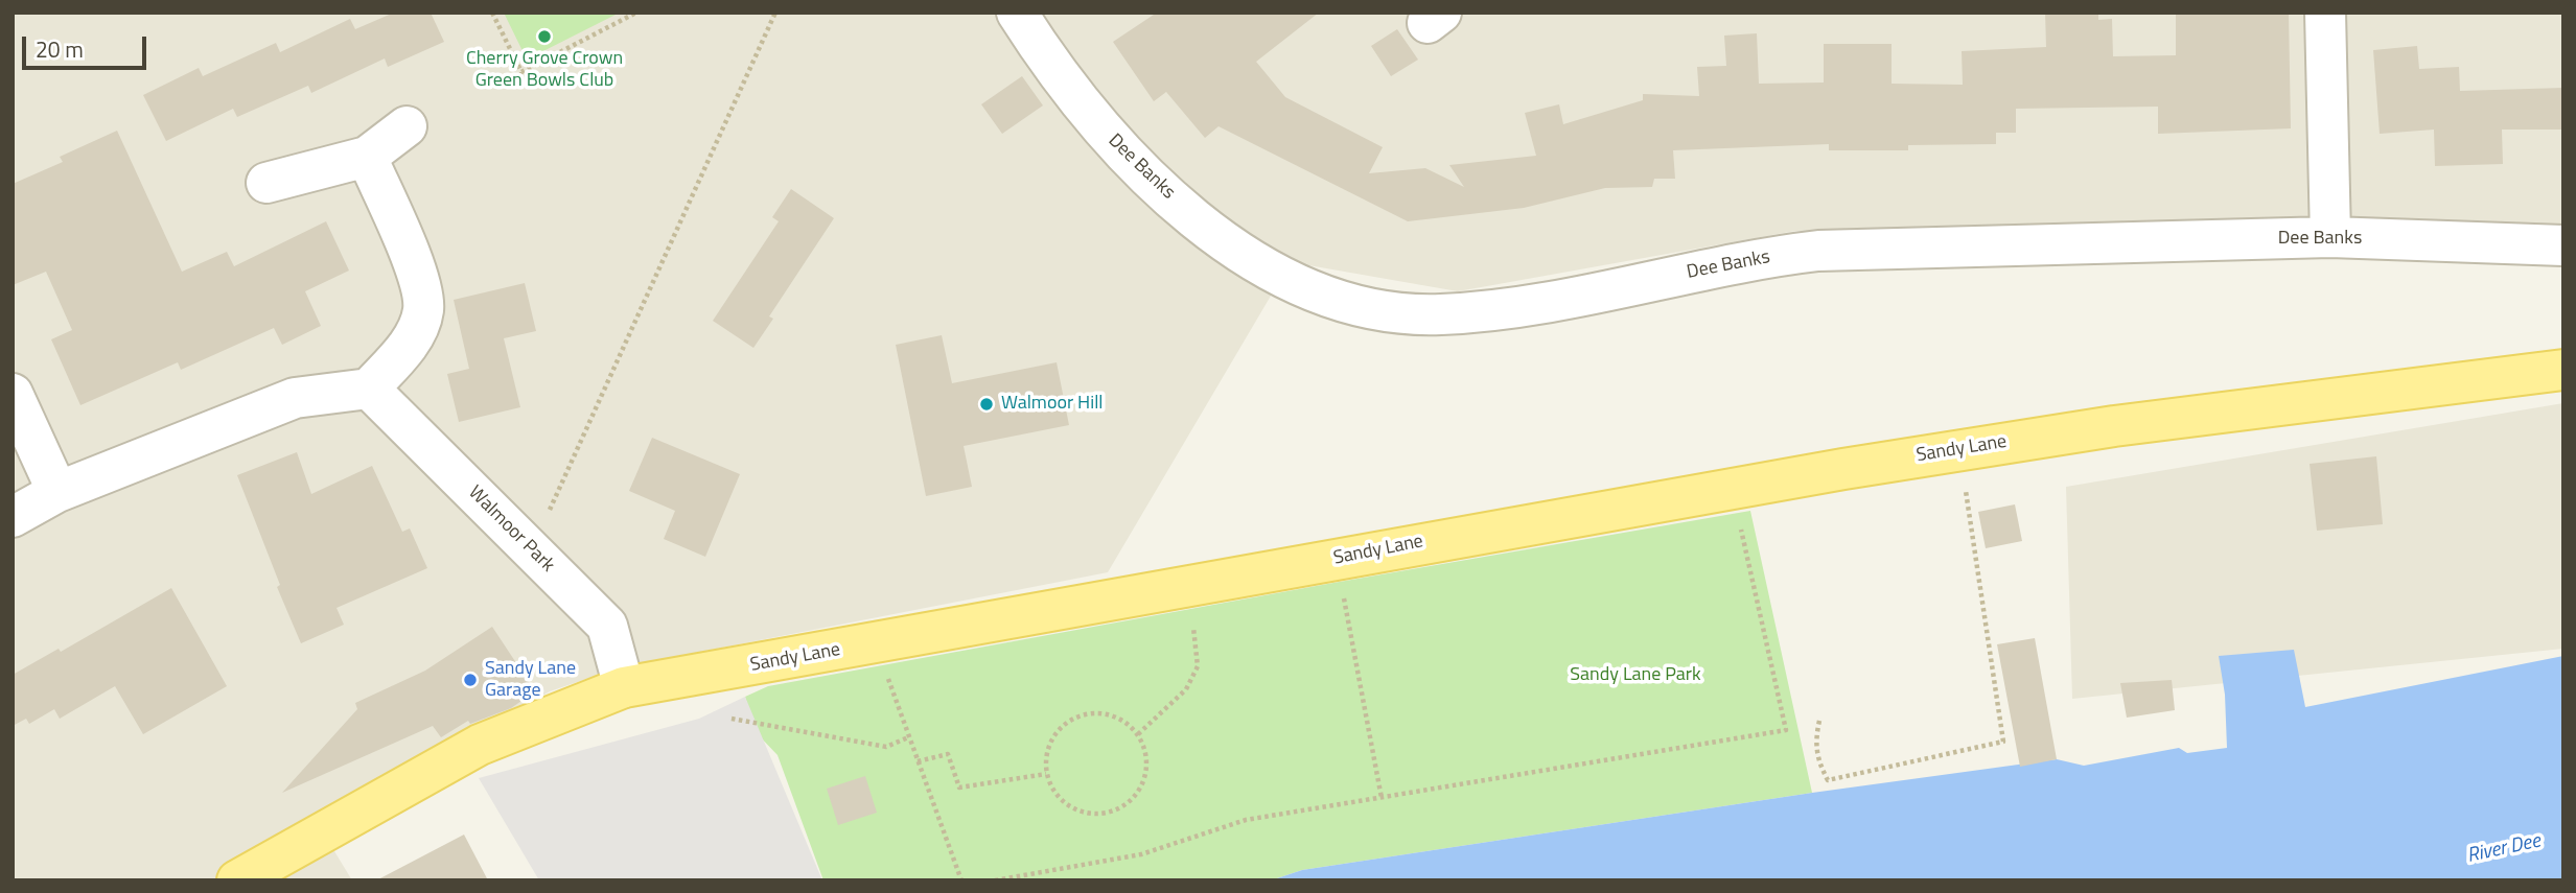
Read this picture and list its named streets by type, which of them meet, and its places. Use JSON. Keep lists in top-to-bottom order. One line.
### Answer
{"streets":{"main road":["Sandy Lane"],"street":["Dee Banks","Walmoor Park"]},"crossings":[["Sandy Lane","Walmoor Park"]],"water":["River Dee"],"parks":["Sandy Lane Park"],"places":["Cherry Grove Crown Green Bowls Club","Walmoor Hill","Sandy Lane Garage"],"scale_bar":"20 m"}
